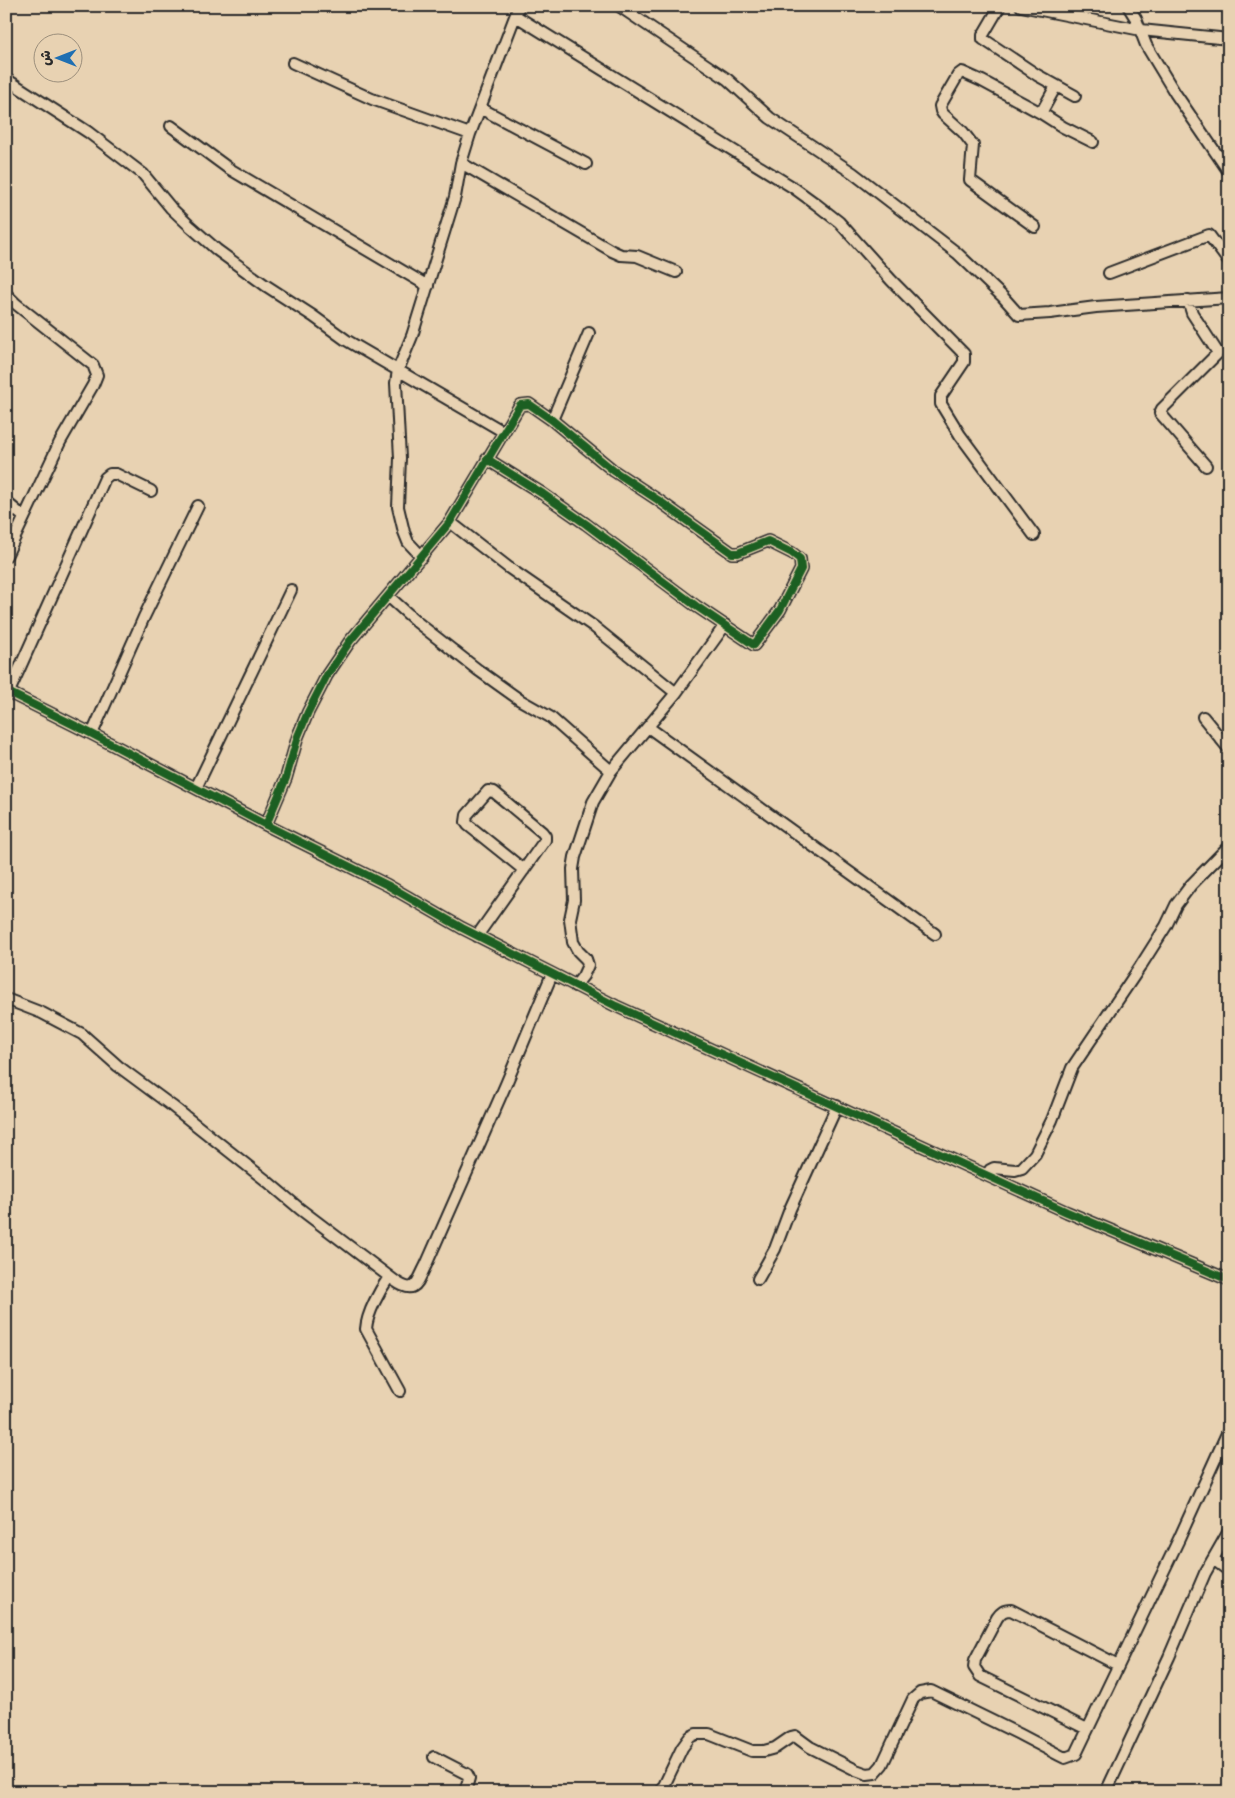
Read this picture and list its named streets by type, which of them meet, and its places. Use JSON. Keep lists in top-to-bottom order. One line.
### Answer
{"north":"left"}
